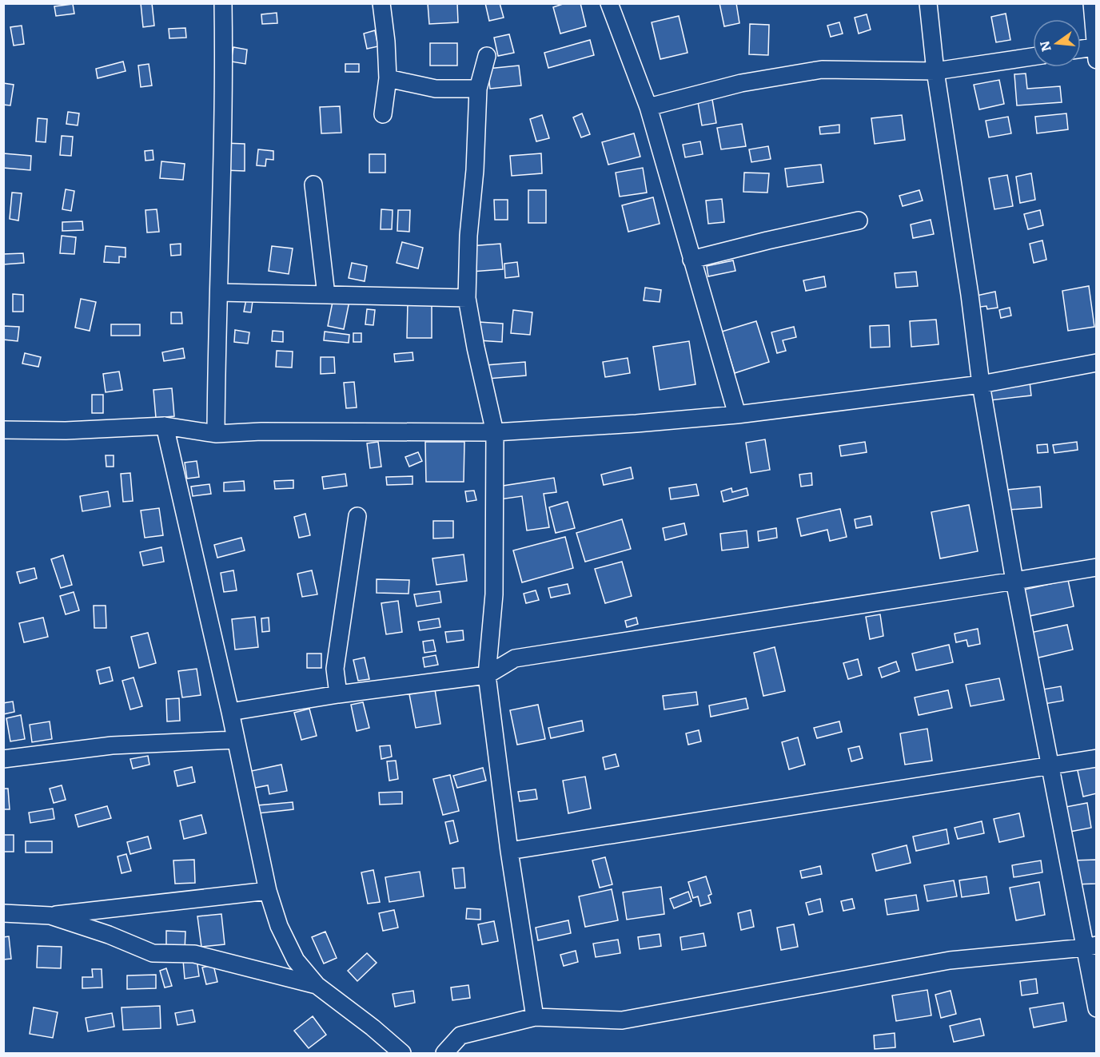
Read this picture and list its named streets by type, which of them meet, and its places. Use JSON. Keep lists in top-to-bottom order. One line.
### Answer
{"north":"left"}
